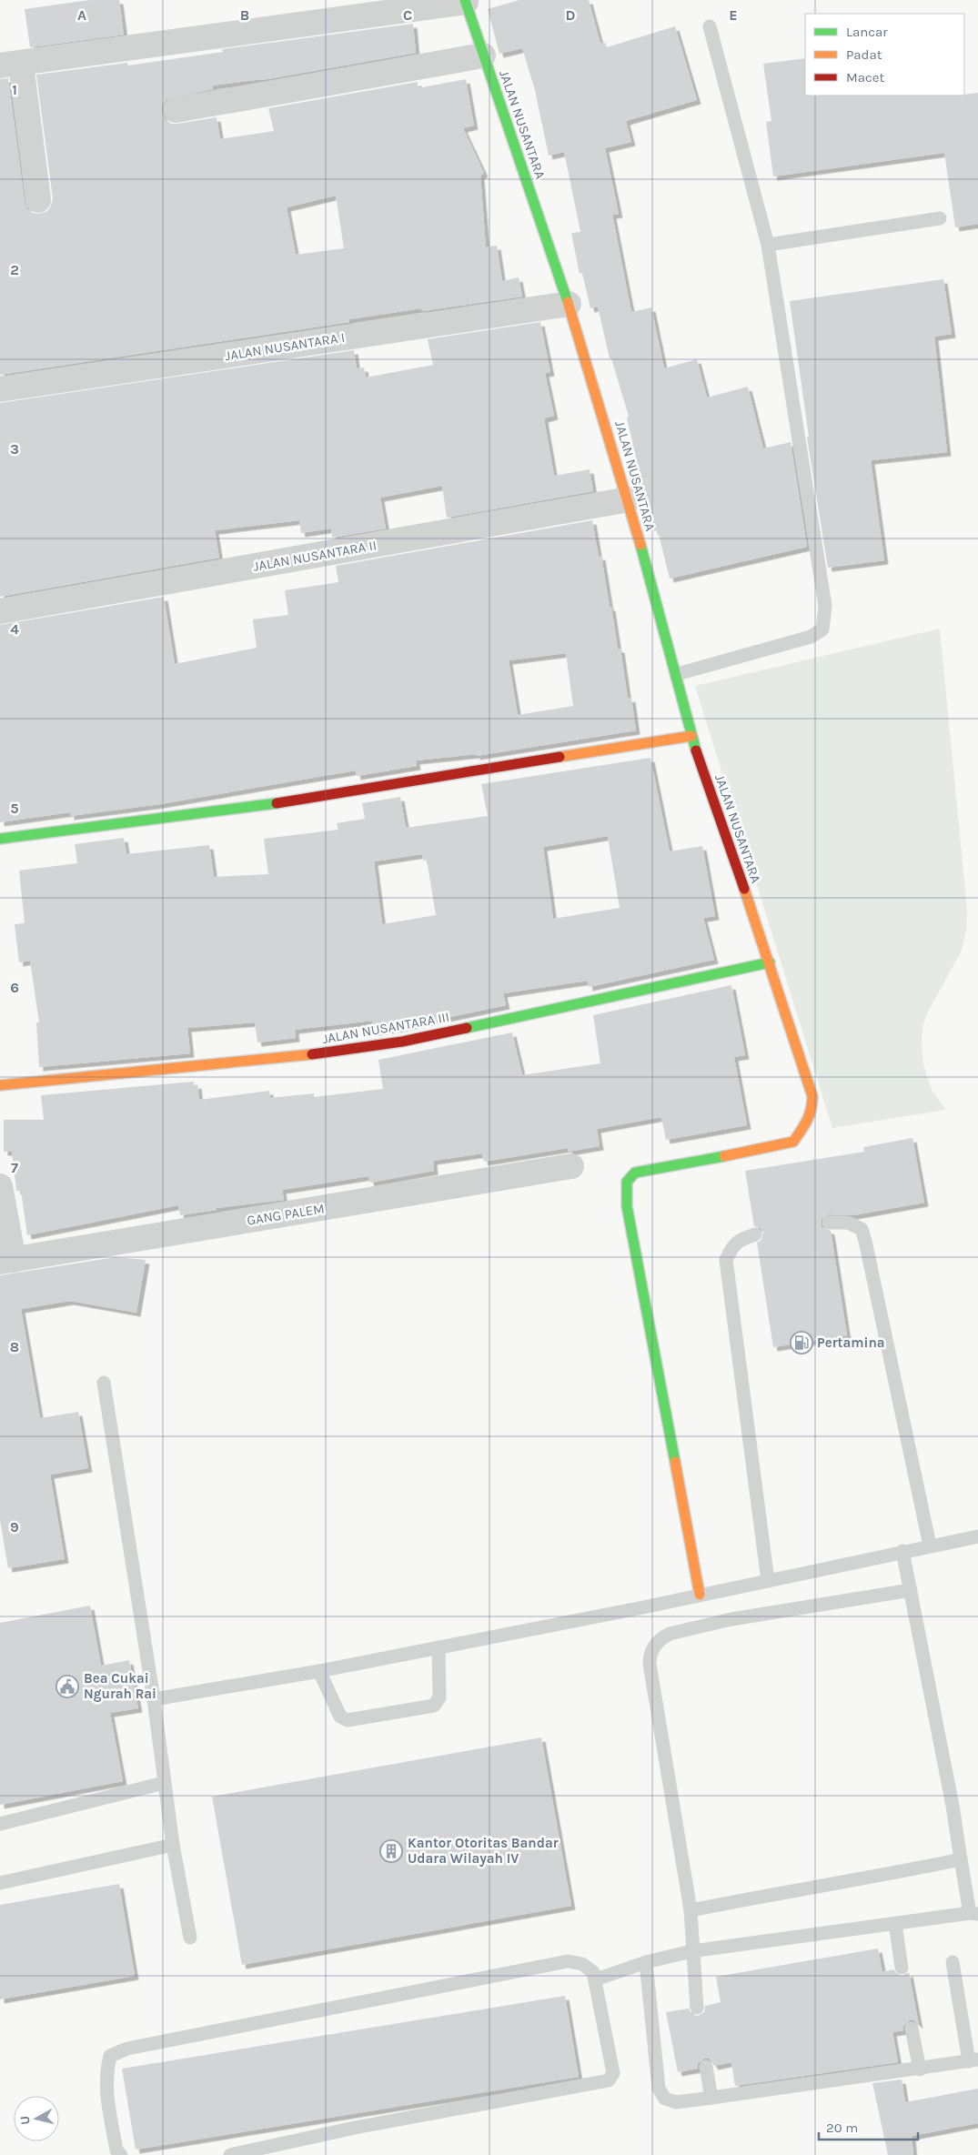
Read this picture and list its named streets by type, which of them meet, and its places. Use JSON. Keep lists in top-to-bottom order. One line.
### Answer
{"streets":{"street":["JALAN NUSANTARA","JALAN NUSANTARA I","JALAN NUSANTARA II","JALAN NUSANTARA III","GANG PALEM"]},"crossings":[["JALAN NUSANTARA","JALAN NUSANTARA I"],["JALAN NUSANTARA","JALAN NUSANTARA II"],["JALAN NUSANTARA","JALAN NUSANTARA III"]],"places":{"fuel station":["Pertamina"],"public building":["Bea Cukai Ngurah Rai"],"building":["Kantor Otoritas Bandar Udara Wilayah IV"]},"legend":["Lancar","Padat","Macet"],"scale_bar":"20 m","north":"left","grid":{"columns":["A","B","C","D","E"],"rows":["1","2","3","4","5","6","7","8","9"]}}
